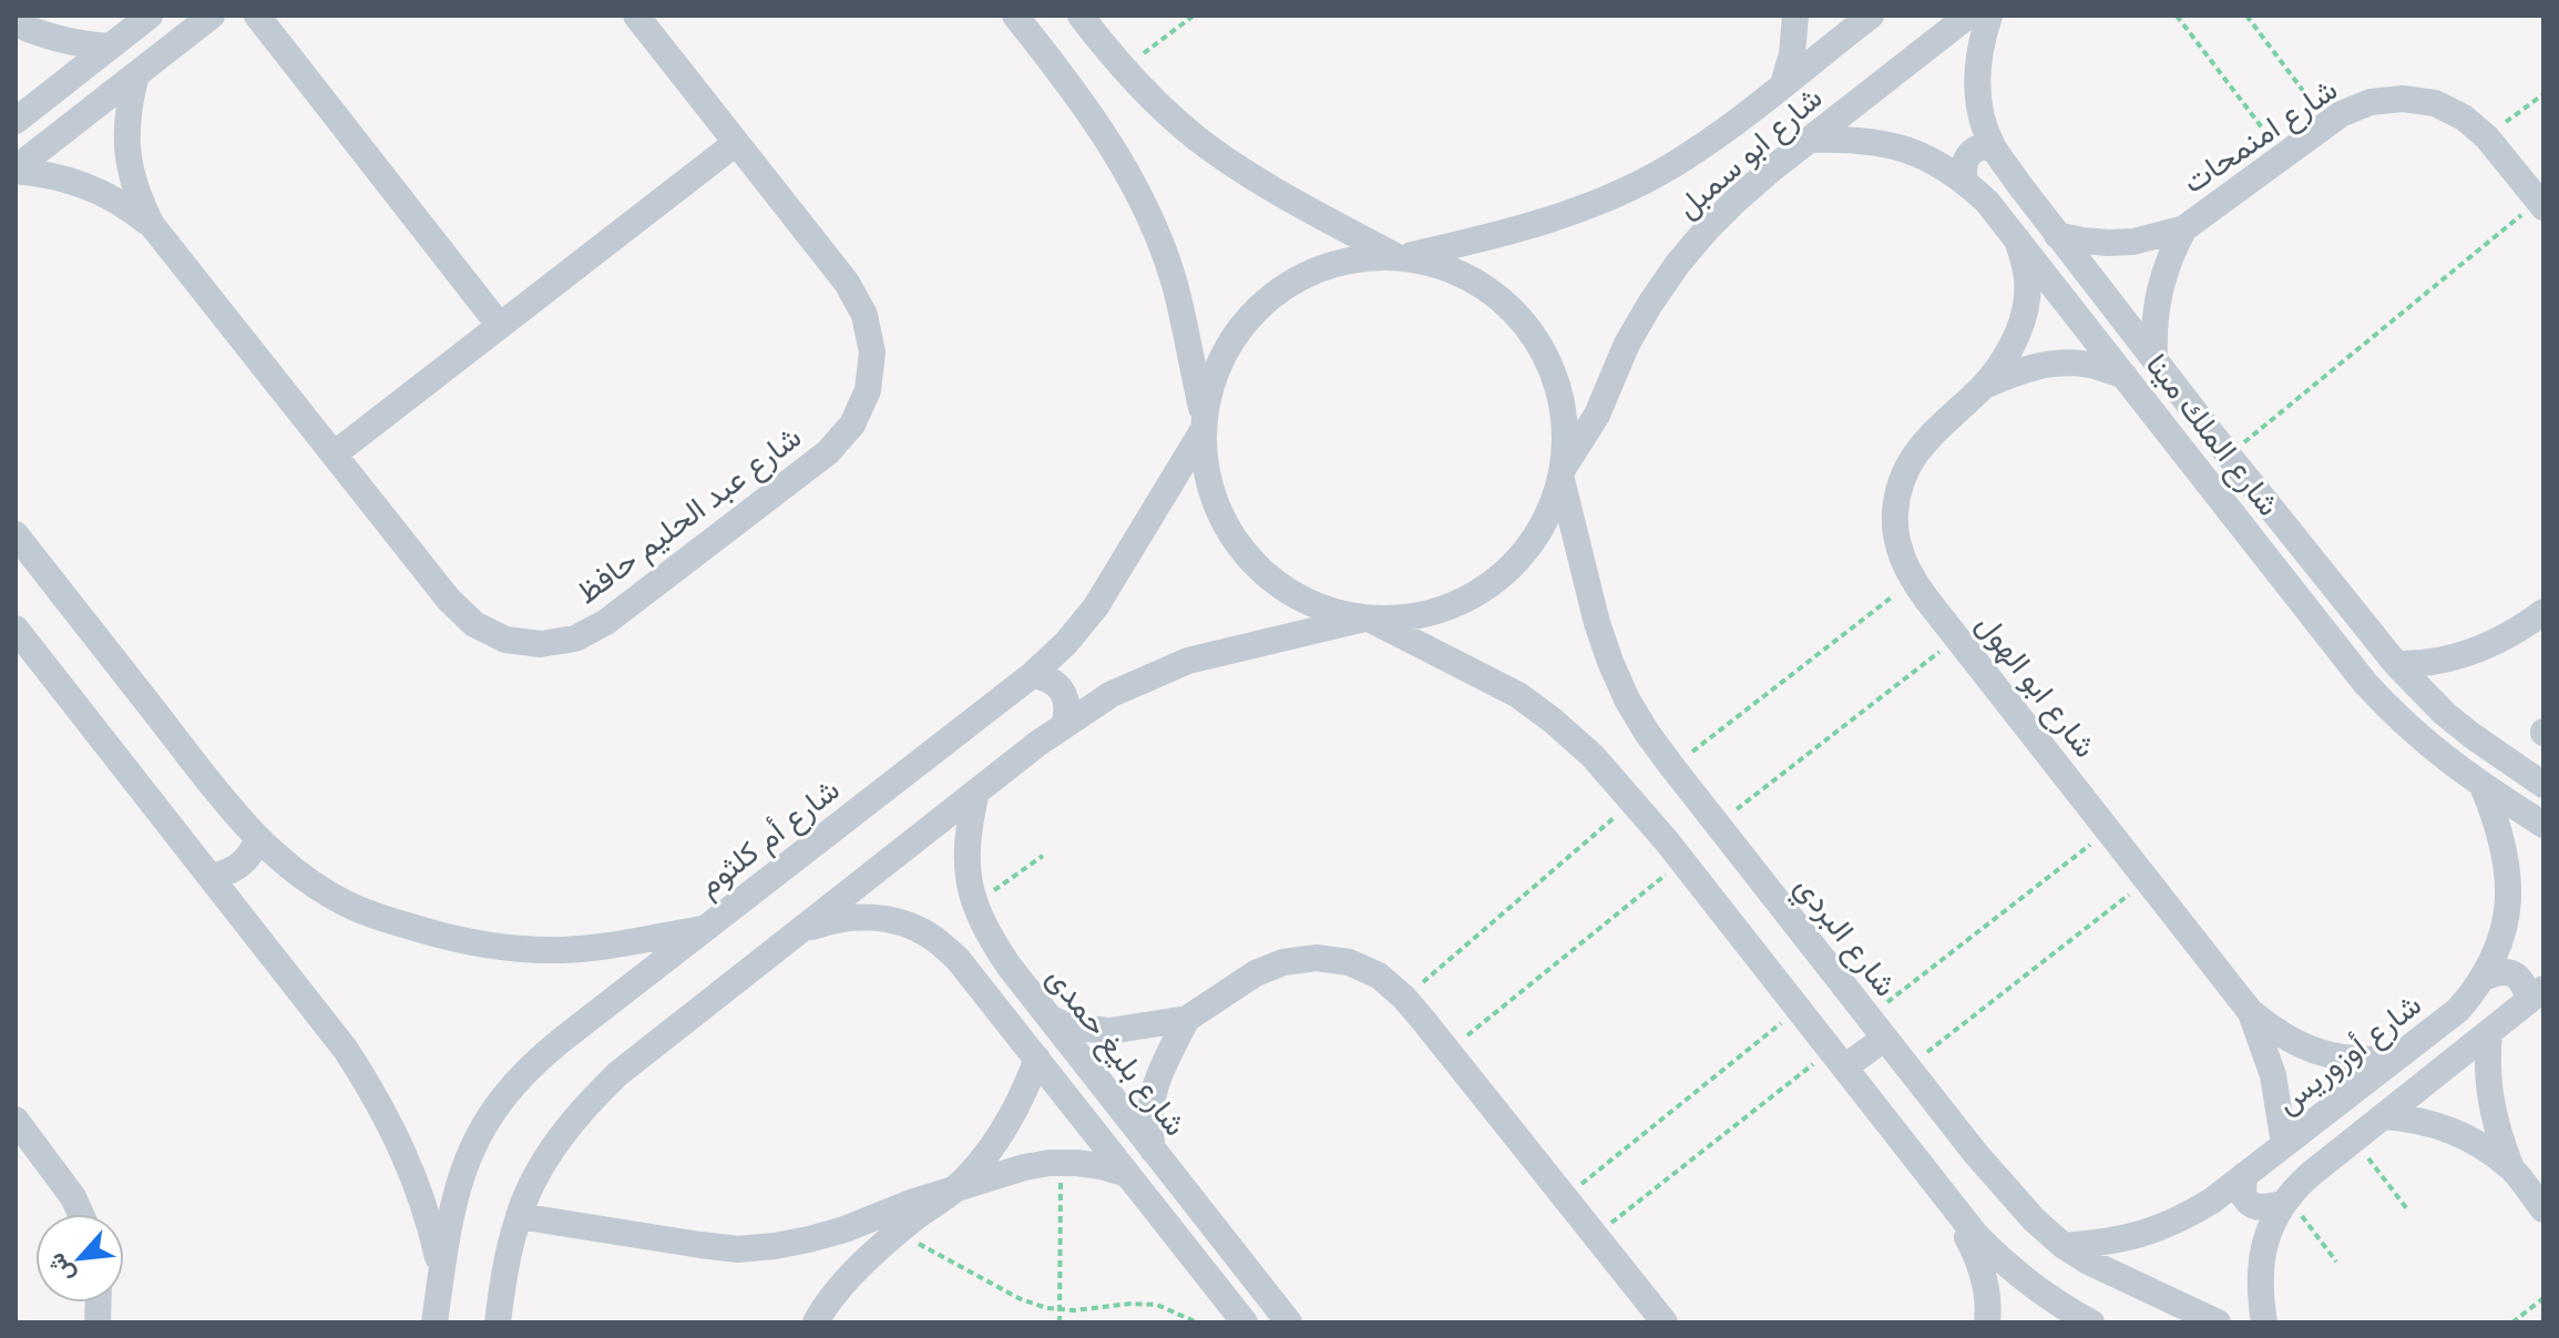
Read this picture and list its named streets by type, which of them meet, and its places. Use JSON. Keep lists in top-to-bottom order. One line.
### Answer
{"streets":{"street":["شارع امنمحات","شارع ابو سمبل","شارع الملك مينا","شارع عبد الحليم حافظ","شارع ابو الهول","شارع أم كلثوم","شارع البردي","شارع بليغ حمدى","شارع أوزوريس"]},"crossings":[["شارع امنمحات","شارع الملك مينا"],["شارع ابو سمبل","شارع الملك مينا"],["شارع ابو سمبل","شارع البردي"],["شارع الملك مينا","شارع ابو الهول"],["شارع الملك مينا","شارع أوزوريس"],["شارع ابو الهول","شارع أوزوريس"],["شارع البردي","شارع أوزوريس"]],"north":"bottom left"}
